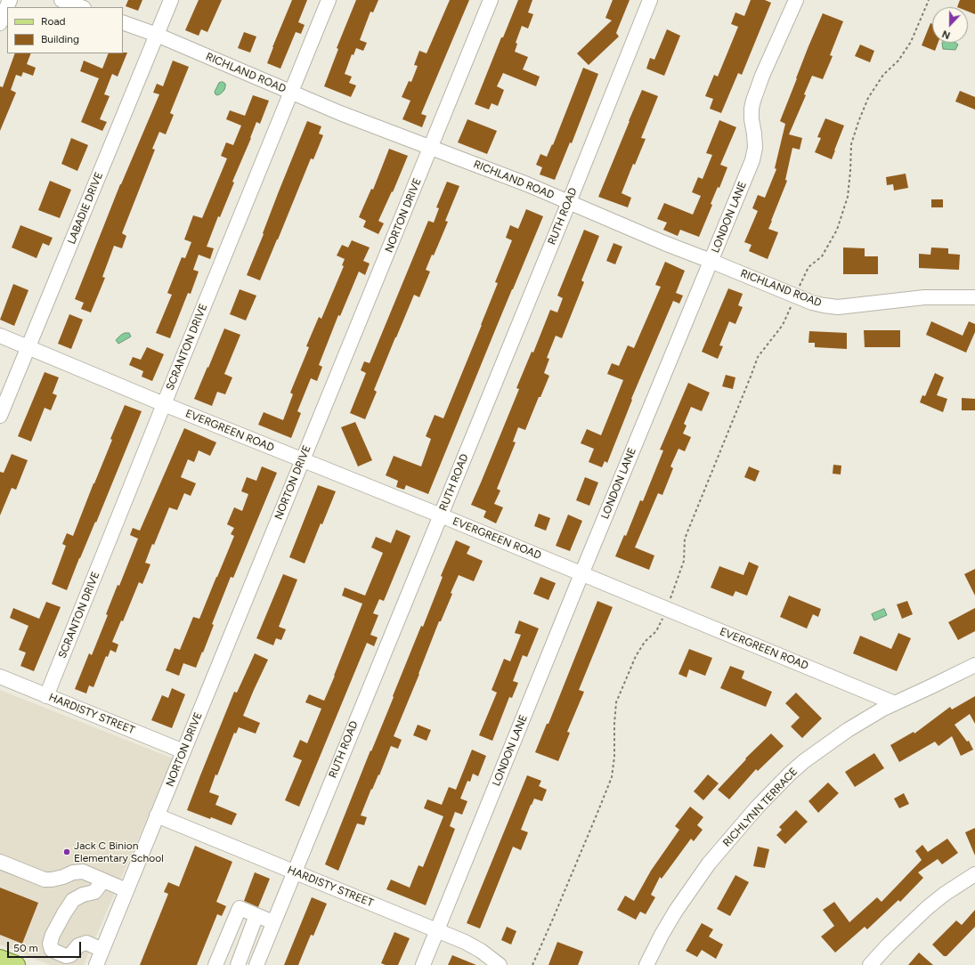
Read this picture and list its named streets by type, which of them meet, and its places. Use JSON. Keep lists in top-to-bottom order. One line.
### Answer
{"streets":{"street":["RICHLAND ROAD","LABADIE DRIVE","NORTON DRIVE","RUTH ROAD","LONDON LANE","SCRANTON DRIVE","EVERGREEN ROAD","HARDISTY STREET","RICHLYNN TERRACE"]},"crossings":[["RICHLAND ROAD","LABADIE DRIVE"],["RICHLAND ROAD","NORTON DRIVE"],["RICHLAND ROAD","RUTH ROAD"],["RICHLAND ROAD","LONDON LANE"],["RICHLAND ROAD","SCRANTON DRIVE"],["LABADIE DRIVE","EVERGREEN ROAD"],["NORTON DRIVE","EVERGREEN ROAD"],["NORTON DRIVE","HARDISTY STREET"],["RUTH ROAD","EVERGREEN ROAD"],["RUTH ROAD","HARDISTY STREET"],["LONDON LANE","EVERGREEN ROAD"],["LONDON LANE","HARDISTY STREET"],["SCRANTON DRIVE","EVERGREEN ROAD"],["SCRANTON DRIVE","HARDISTY STREET"],["EVERGREEN ROAD","RICHLYNN TERRACE"]],"places":["Jack C Binion Elementary School"],"legend":["Road","Building"],"scale_bar":"50 m","north":"bottom"}
